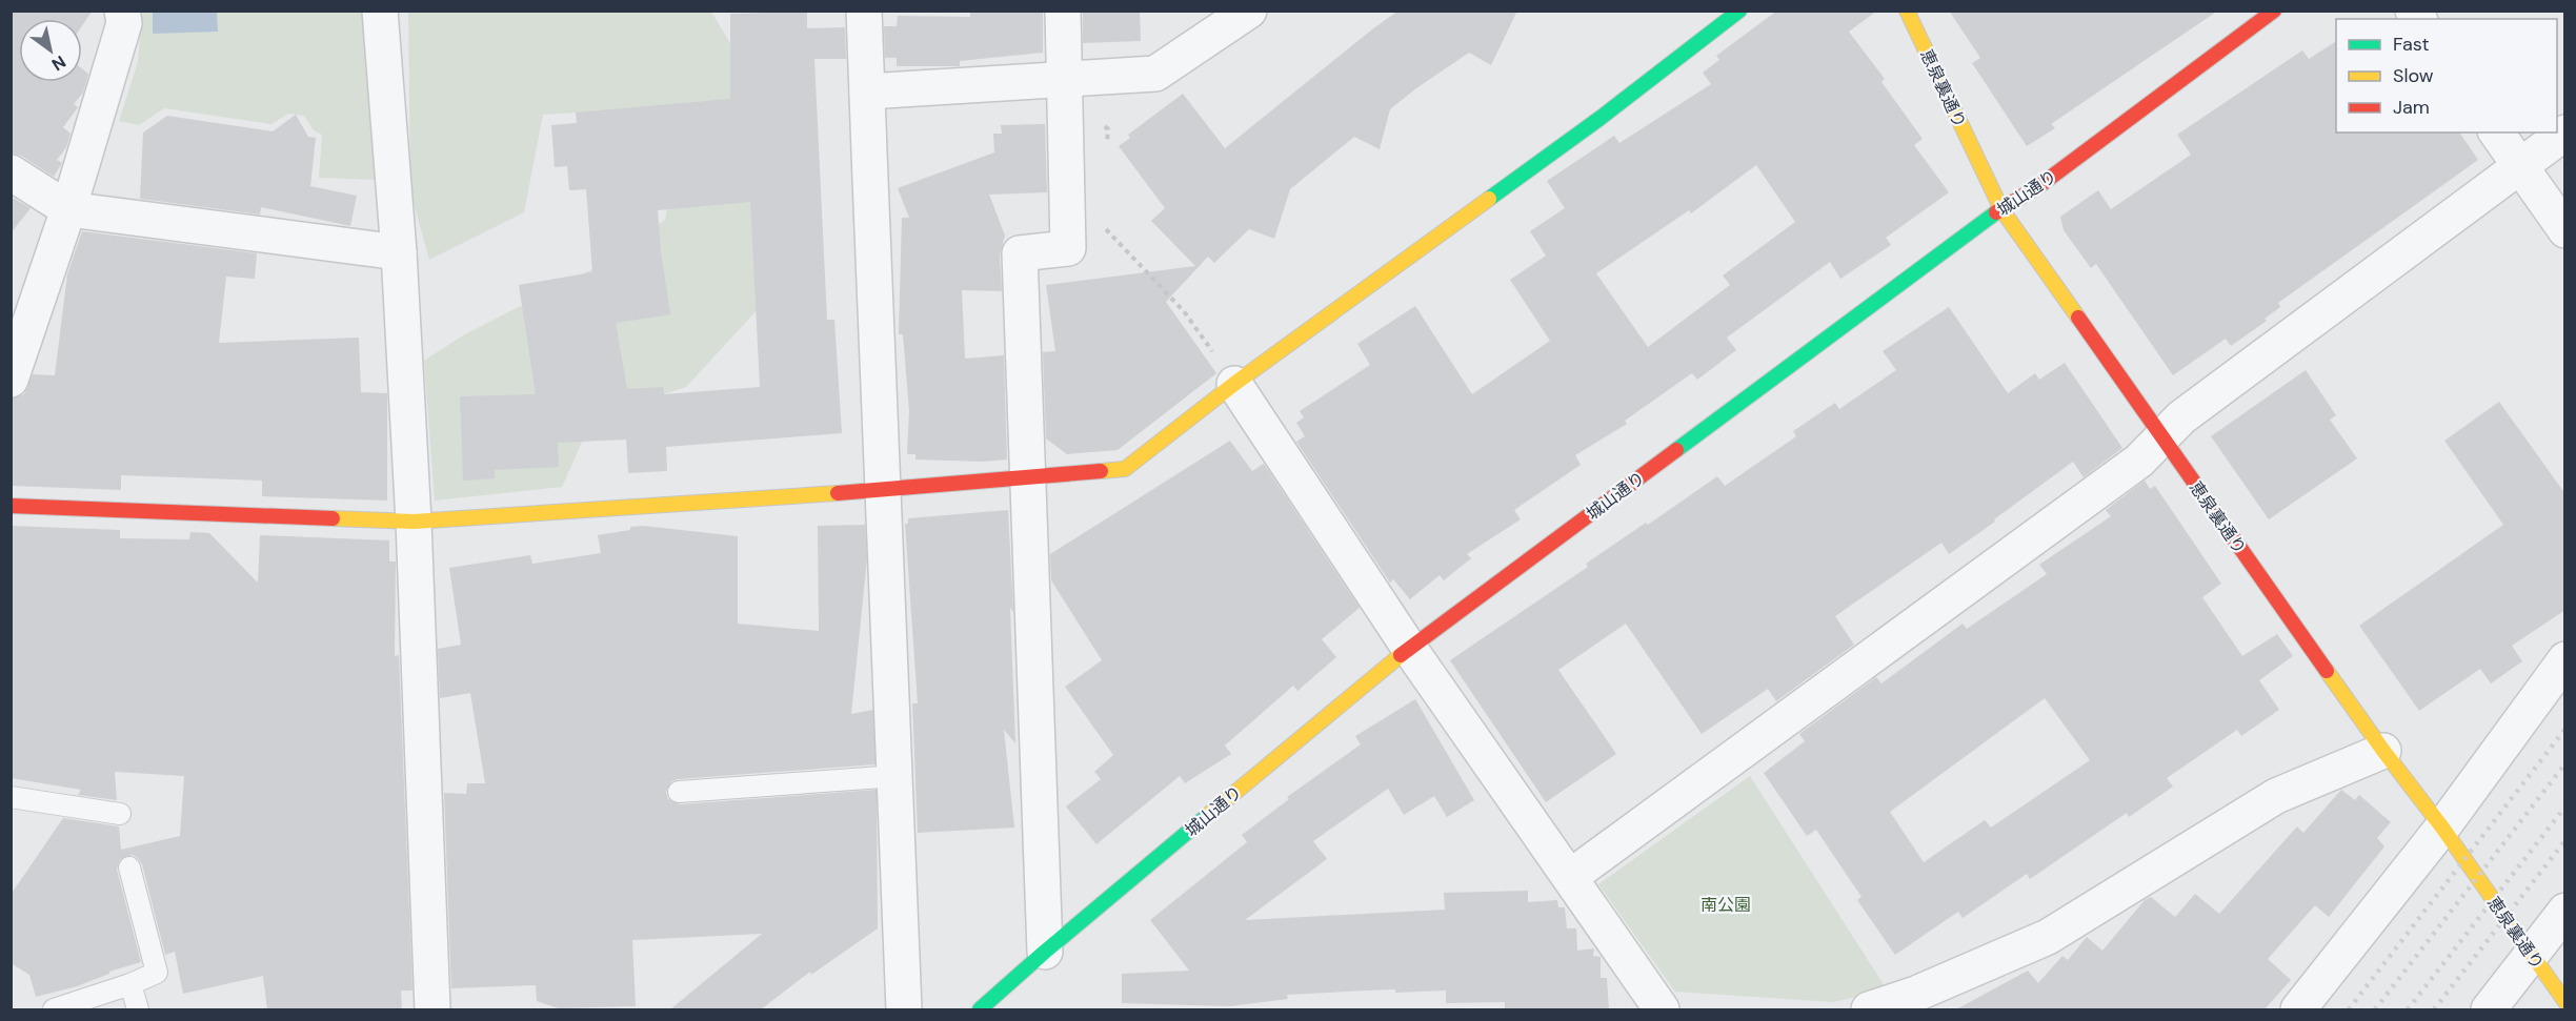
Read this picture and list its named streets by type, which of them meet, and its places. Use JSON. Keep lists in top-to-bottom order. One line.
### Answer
{"streets":{"street":["恵泉裏通り","城山通り"]},"crossings":[["恵泉裏通り","城山通り"]],"parks":["南公園"],"legend":["Fast","Slow","Jam"],"north":"bottom right"}
